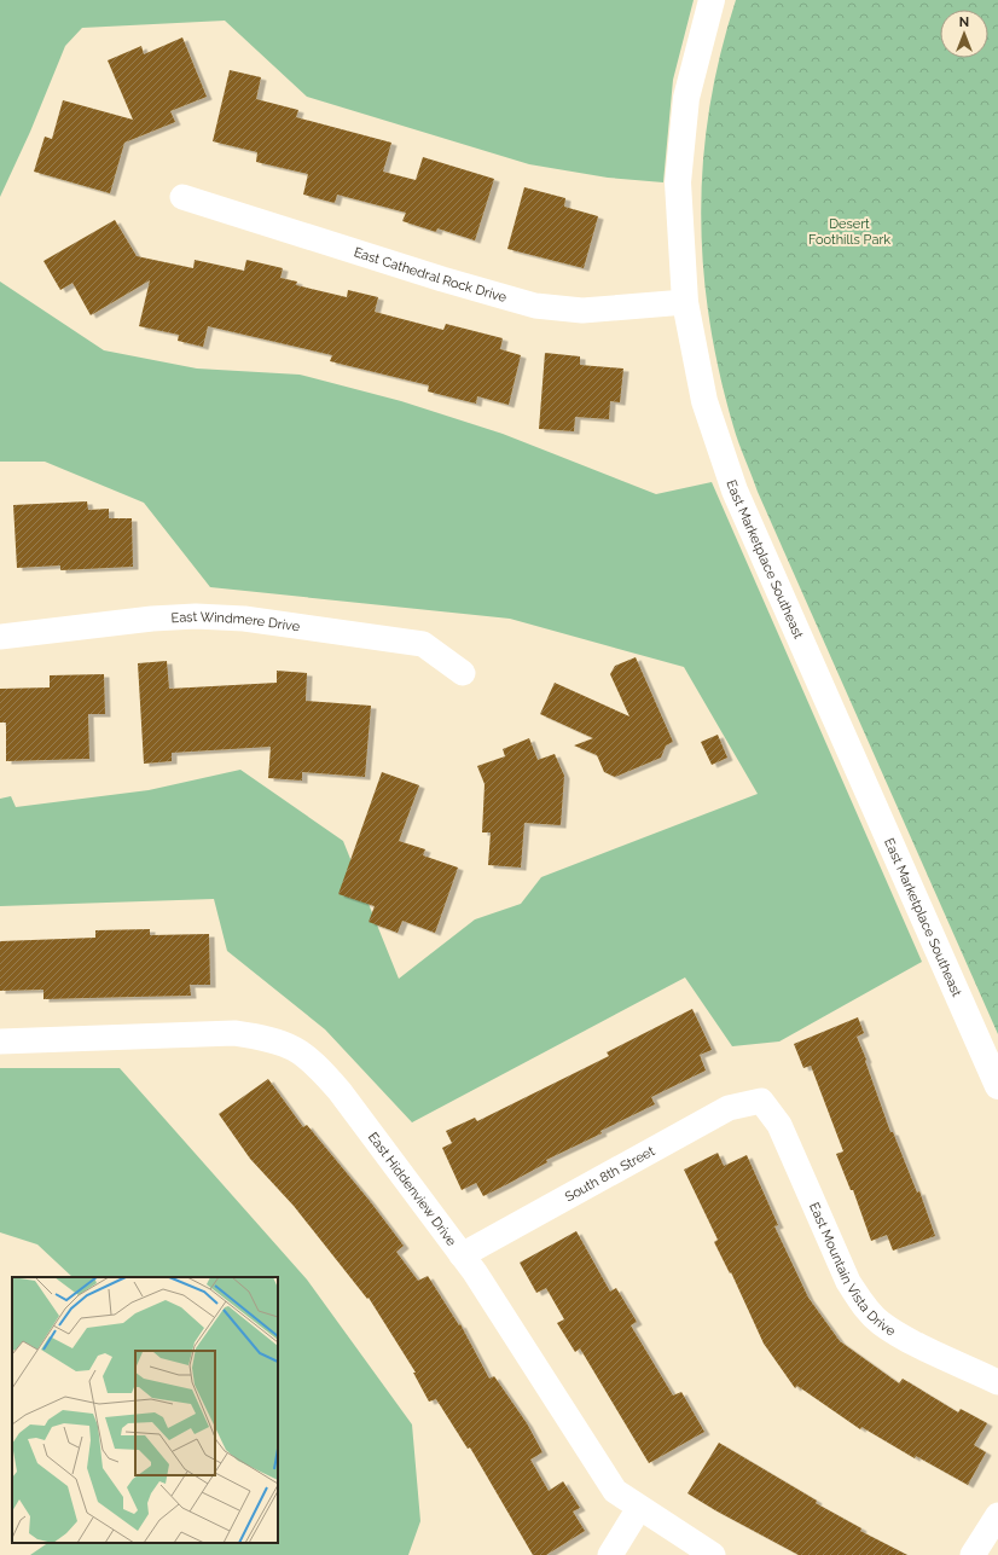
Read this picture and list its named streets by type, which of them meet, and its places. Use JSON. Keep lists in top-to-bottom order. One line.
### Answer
{"streets":{"street":["East Cathedral Rock Drive","East Marketplace Southeast","East Windmere Drive","South 8th Street","East Hiddenview Drive","East Mountain Vista Drive"]},"crossings":[["East Cathedral Rock Drive","East Marketplace Southeast"],["South 8th Street","East Hiddenview Drive"],["South 8th Street","East Mountain Vista Drive"]],"parks":["Desert Foothills Park"],"north":"top"}
